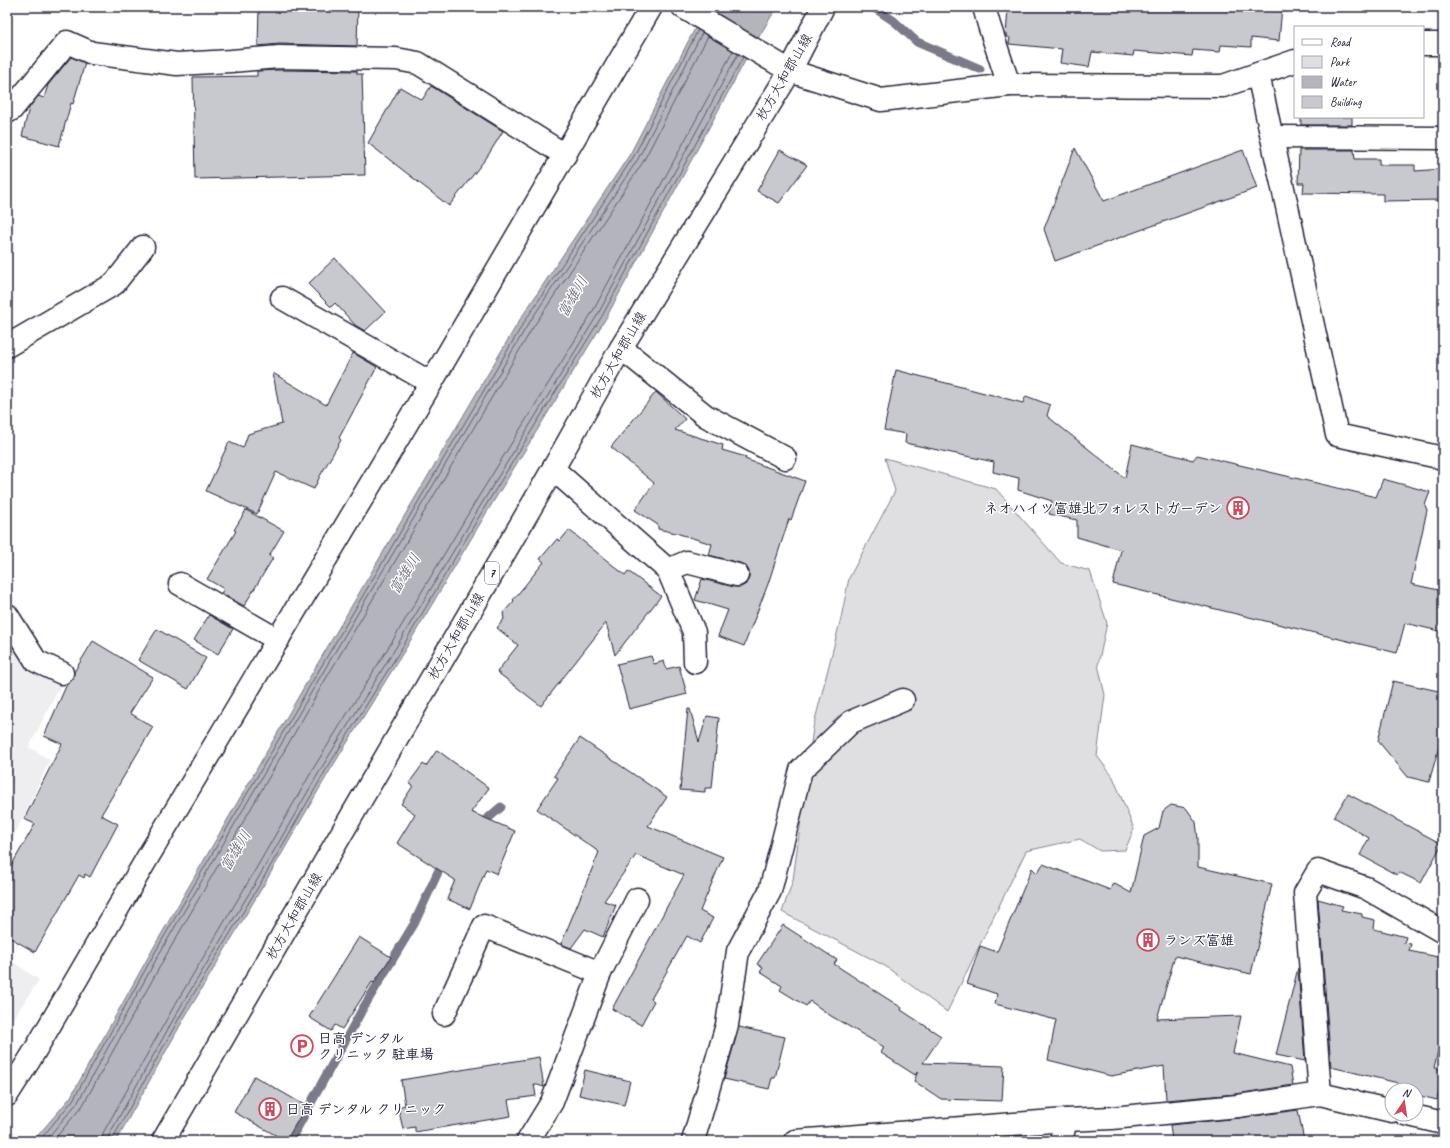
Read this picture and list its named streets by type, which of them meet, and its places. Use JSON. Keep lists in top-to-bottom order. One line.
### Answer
{"streets":{"street":["枚方大和郡山線","7"]},"water":["富雄川"],"places":{"building":["ネオハイツ富雄北フォレストガーデン","ランズ富雄","日高 デンタル クリニック"],"parking":["日高 デンタル クリニック 駐車場"]},"legend":["Road","Park","Water","Building"],"north":"top"}
